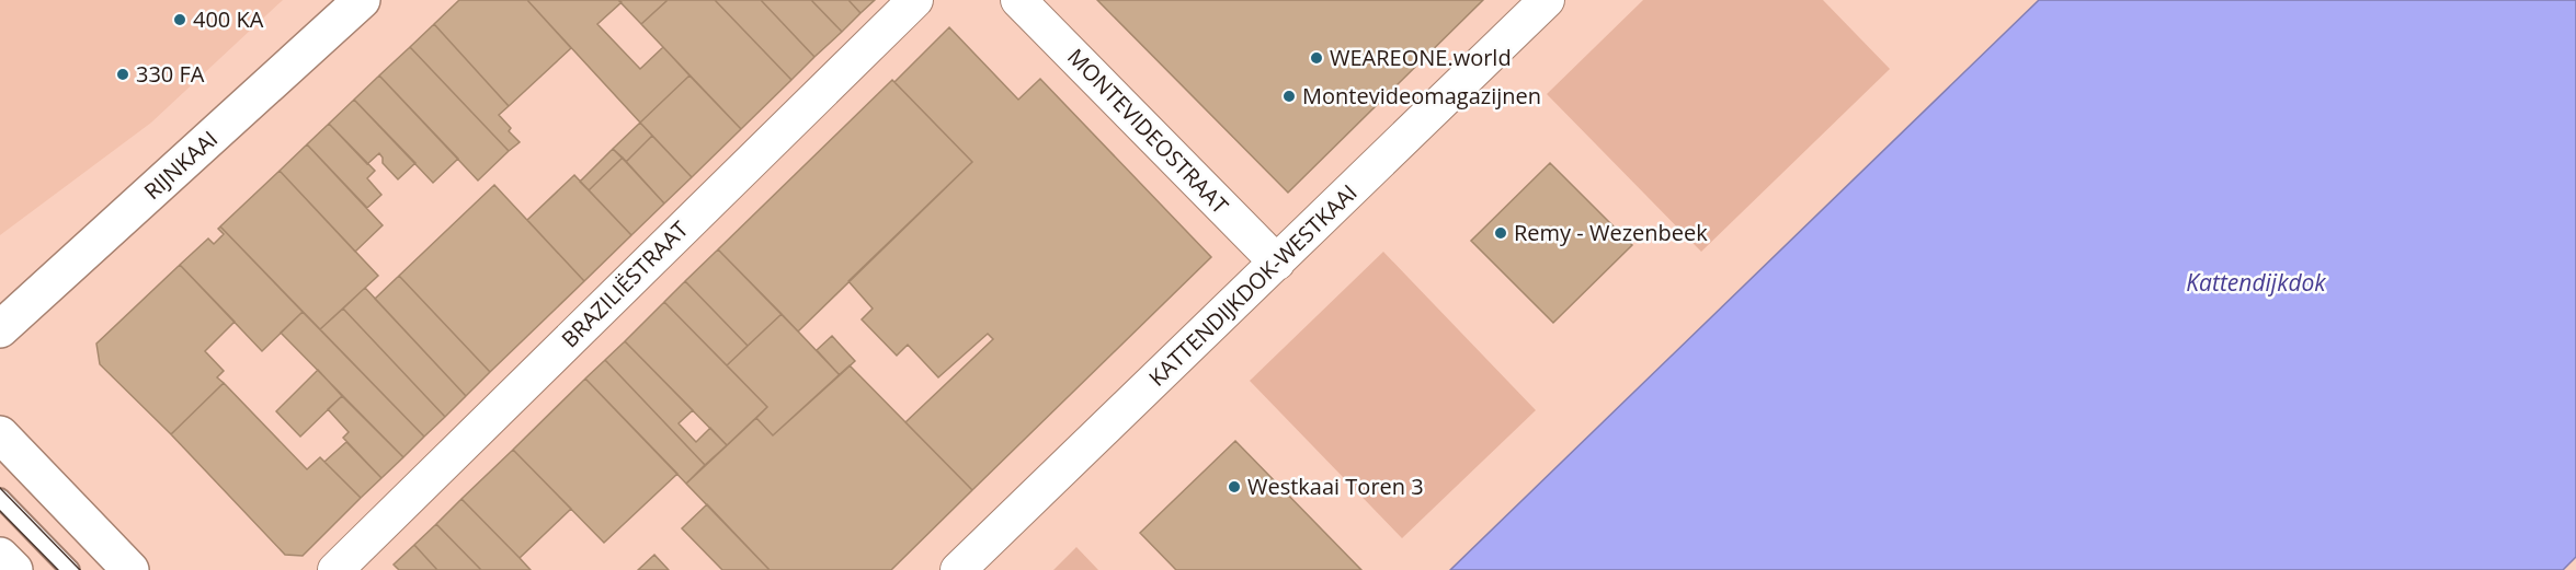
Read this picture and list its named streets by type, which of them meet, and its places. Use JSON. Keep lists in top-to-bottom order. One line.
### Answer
{"streets":{"street":["MONTEVIDEOSTRAAT","RIJNKAAI","BRAZILIËSTRAAT","KATTENDIJKDOK-WESTKAAI"]},"crossings":[["MONTEVIDEOSTRAAT","KATTENDIJKDOK-WESTKAAI"]],"water":["Kattendijkdok"],"places":["400 KA","WEAREONE.world","330 FA","Montevideomagazijnen","Remy - Wezenbeek","Westkaai Toren 3"]}
